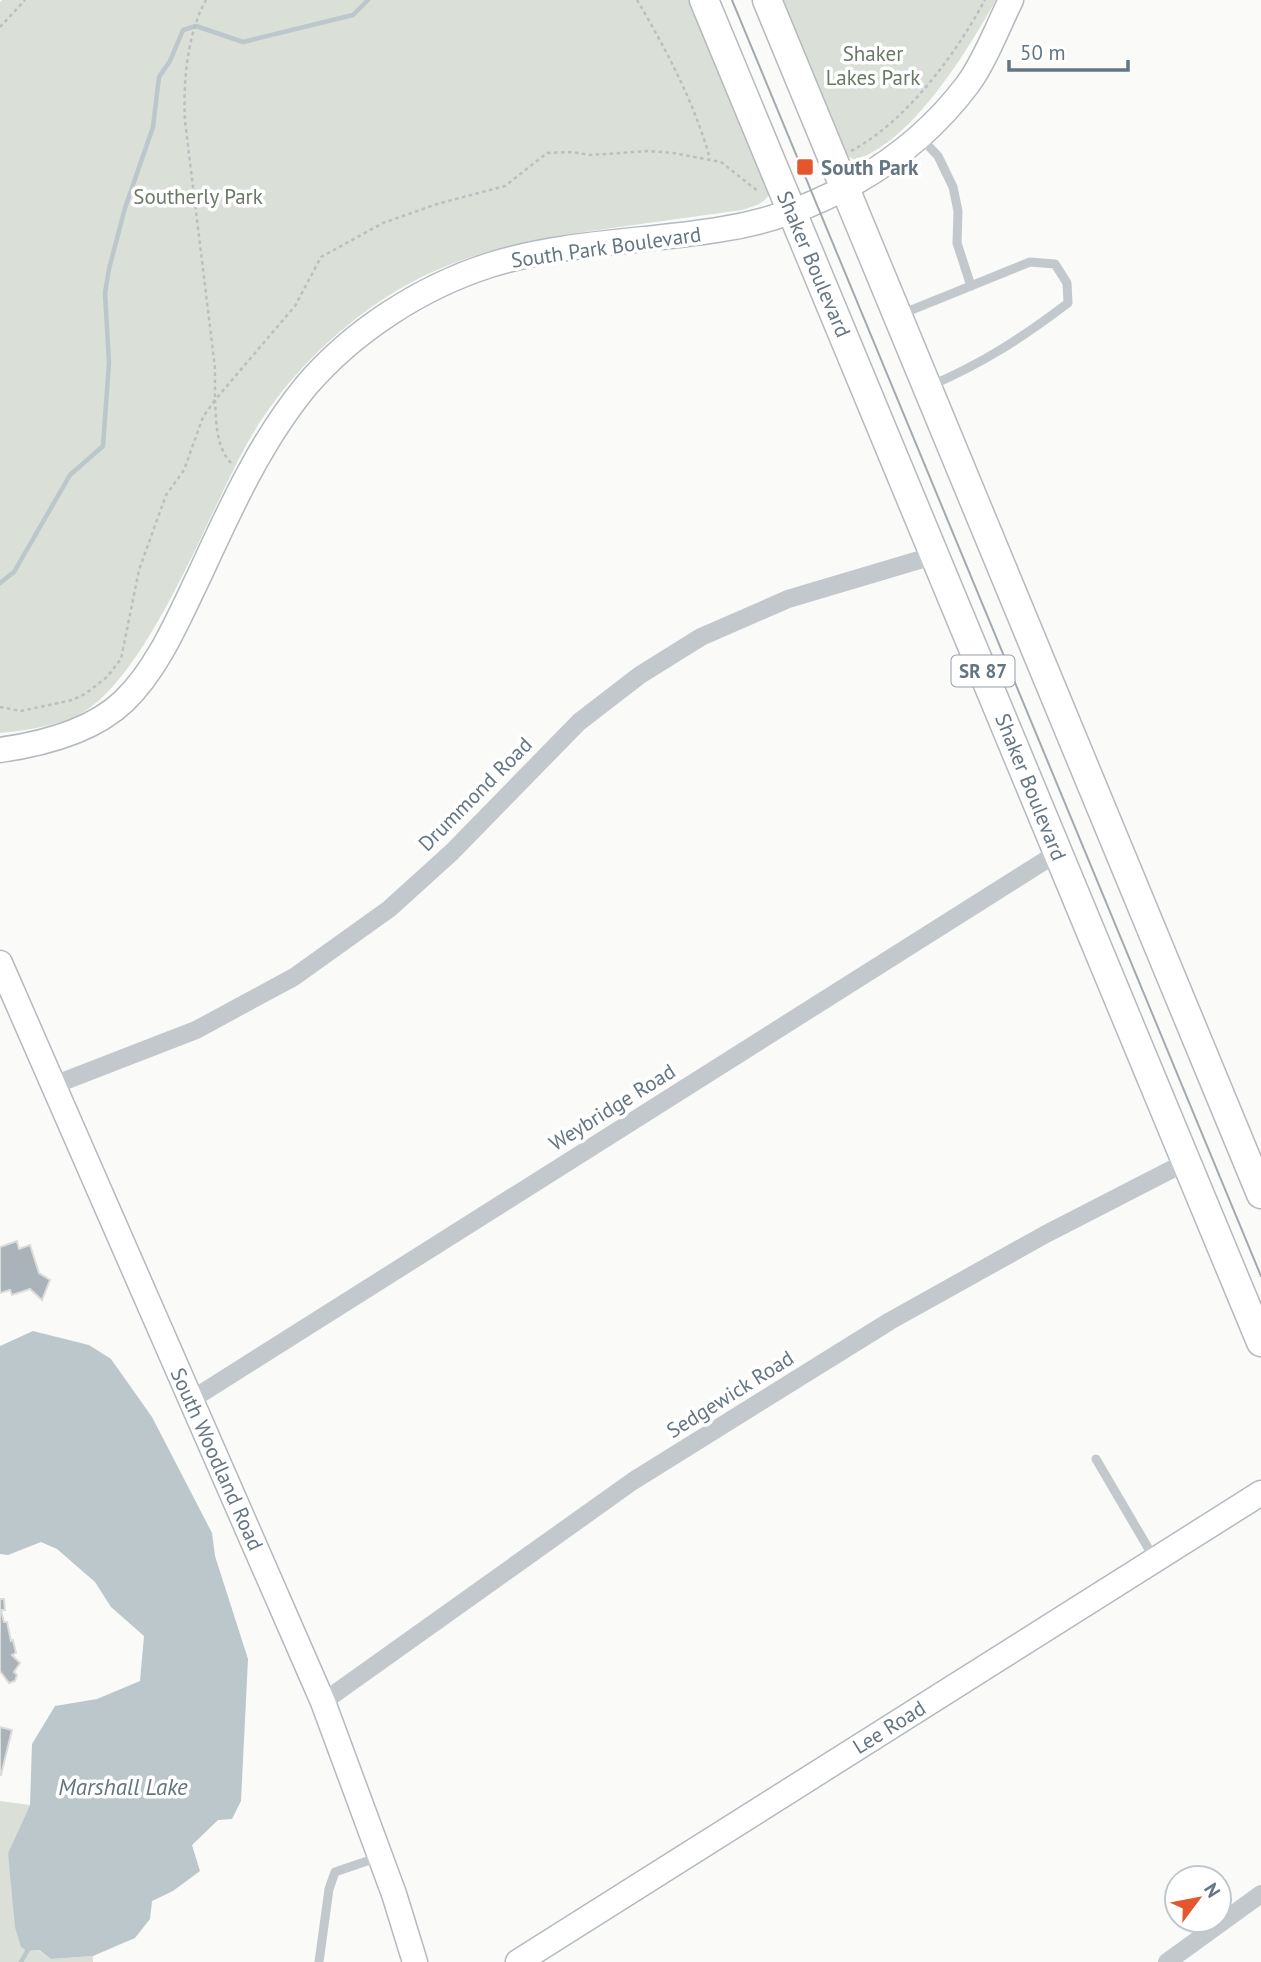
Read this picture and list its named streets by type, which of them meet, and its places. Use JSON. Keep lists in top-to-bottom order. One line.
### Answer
{"streets":{"main road":["Shaker Boulevard","SR 87"],"street":["South Park Boulevard","Drummond Road","Weybridge Road","Sedgewick Road","South Woodland Road","Lee Road"]},"crossings":[["South Park Boulevard","Shaker Boulevard"],["South Park Boulevard","SR 87"],["Shaker Boulevard","Drummond Road"],["Shaker Boulevard","Weybridge Road"],["Shaker Boulevard","Sedgewick Road"],["Drummond Road","South Woodland Road"],["Weybridge Road","South Woodland Road"],["Sedgewick Road","South Woodland Road"]],"water":["Marshall Lake"],"parks":["Shaker Lakes Park","Southerly Park"],"places":{"transit":["South Park"]},"scale_bar":"50 m","north":"top right"}
